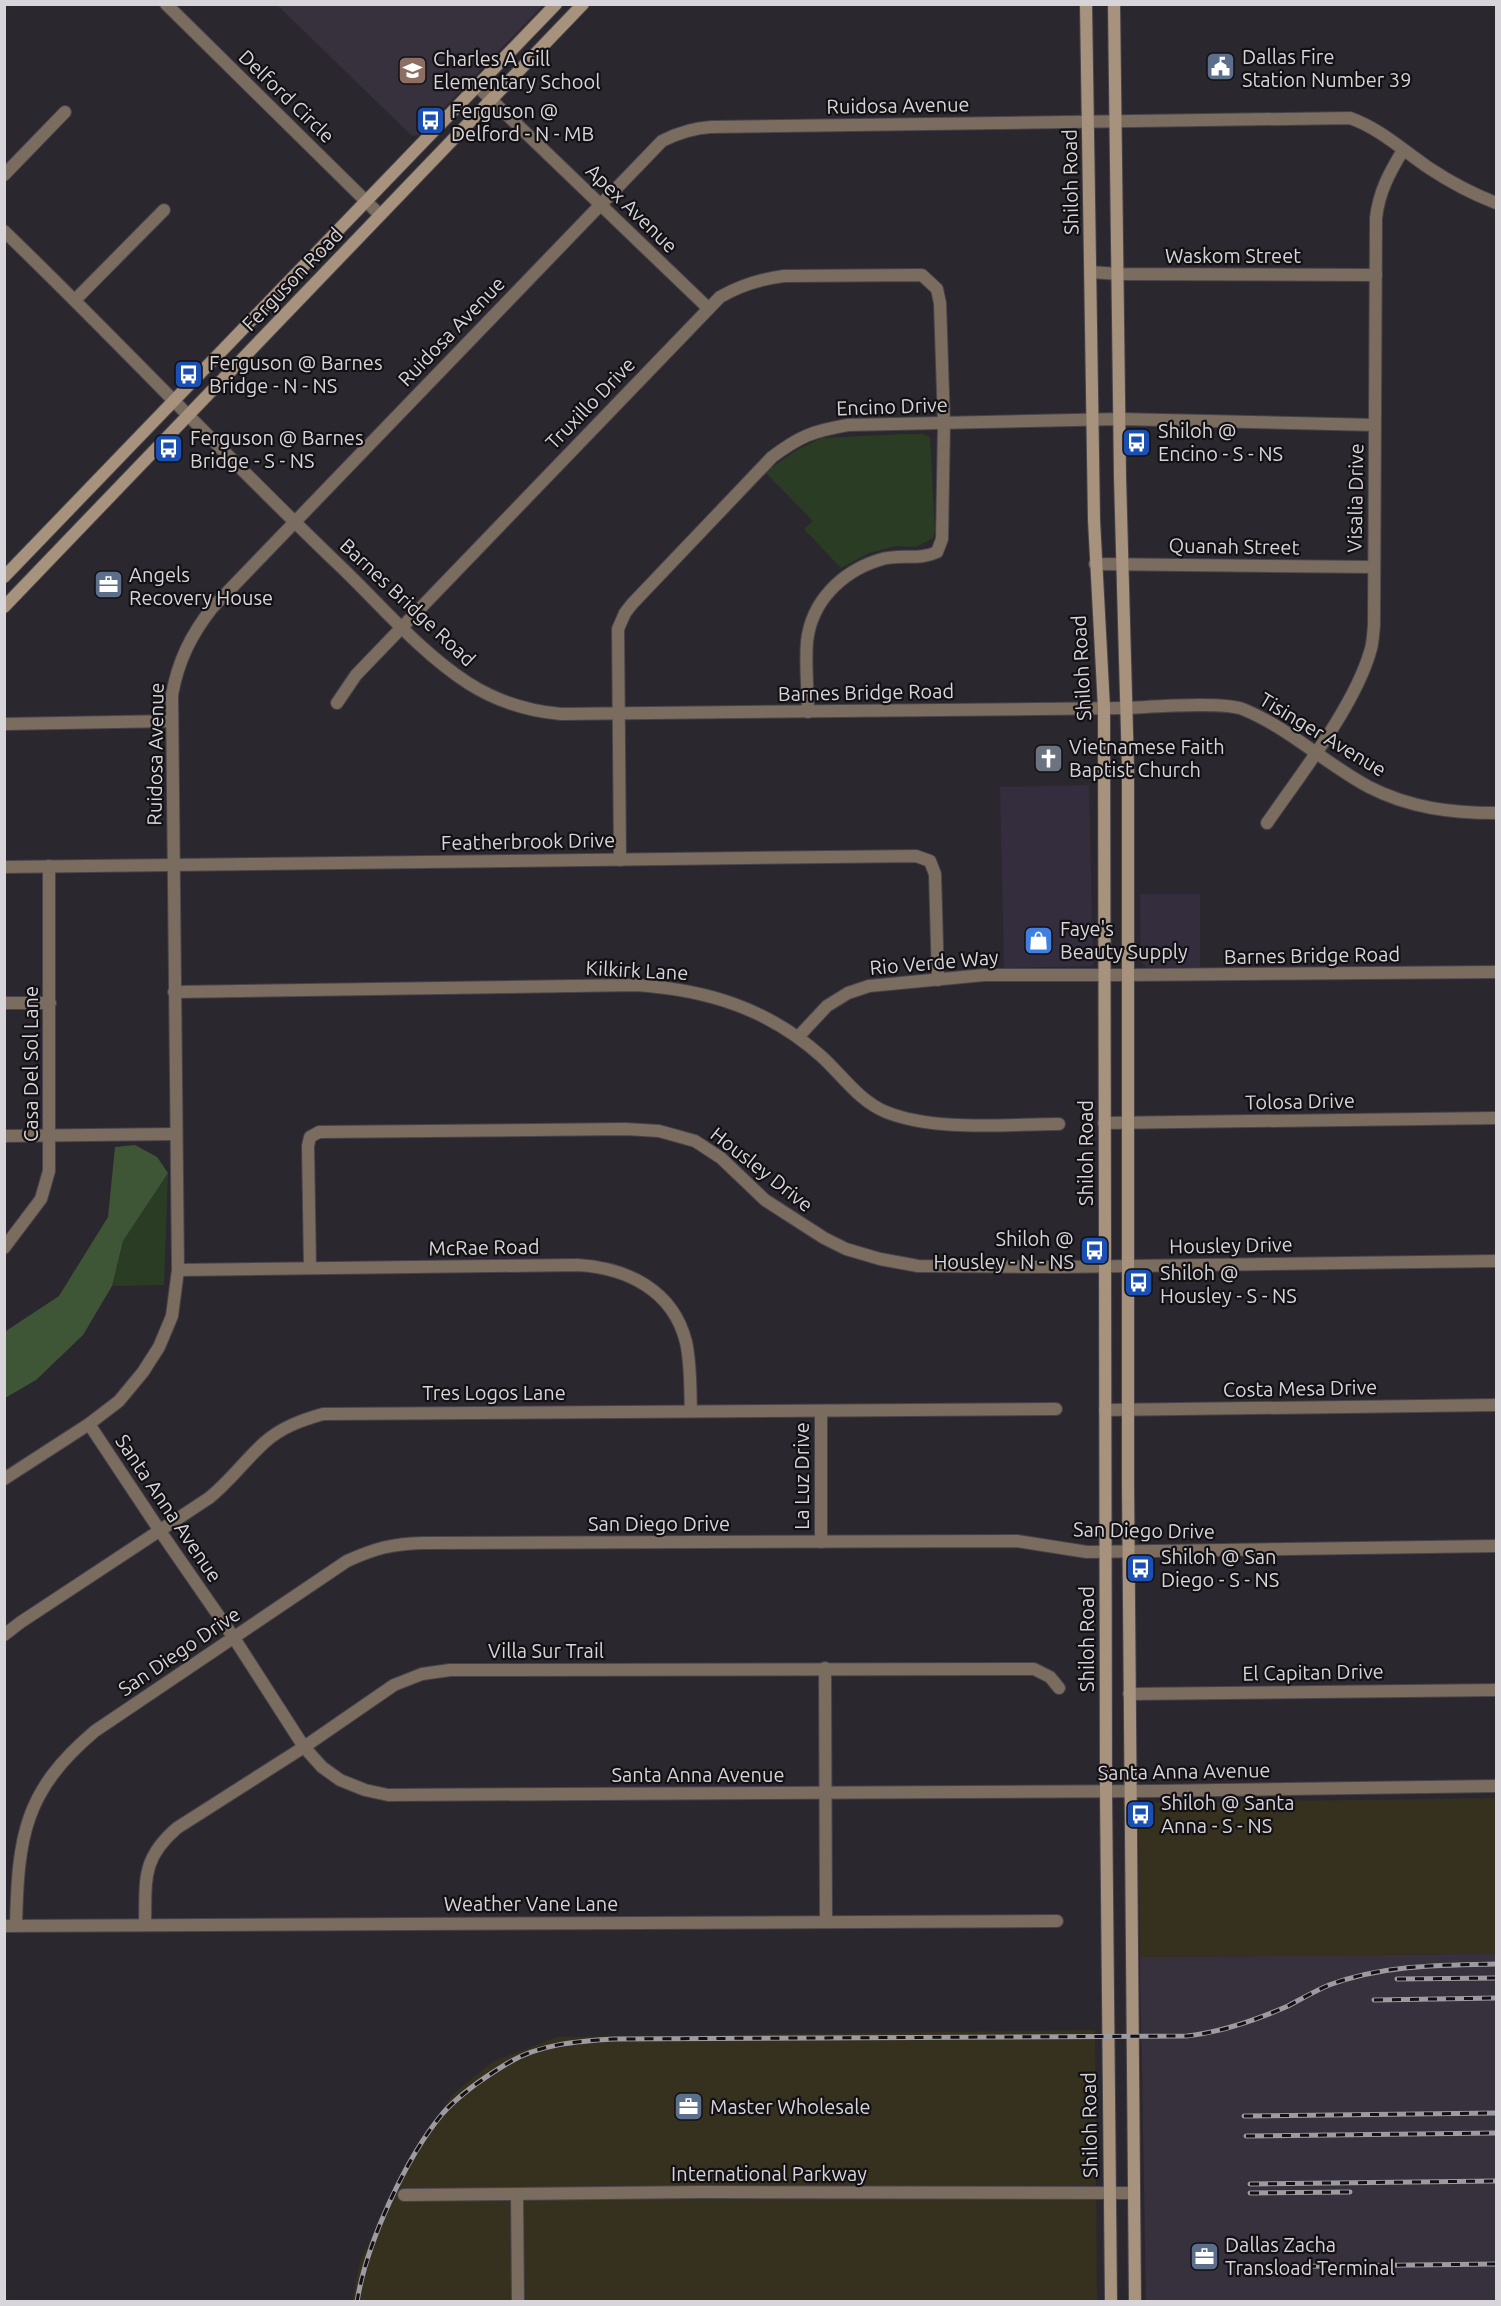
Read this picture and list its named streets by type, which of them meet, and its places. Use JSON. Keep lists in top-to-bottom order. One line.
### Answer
{"streets":{"main road":["Shiloh Road","Ferguson Road"],"street":["Delford Circle","Ruidosa Avenue","Apex Avenue","Waskom Street","Truxillo Drive","Encino Drive","Visalia Drive","Quanah Street","Barnes Bridge Road","Tisinger Avenue","Featherbrook Drive","Rio Verde Way","Kilkirk Lane","Casa Del Sol Lane","Tolosa Drive","Housley Drive","McRae Road","Costa Mesa Drive","Tres Logos Lane","La Luz Drive","Santa Anna Avenue","San Diego Drive","Villa Sur Trail","El Capitan Drive","Weather Vane Lane","International Parkway"]},"crossings":[["Delford Circle","Ferguson Road"],["Ruidosa Avenue","Shiloh Road"],["Ruidosa Avenue","Apex Avenue"],["Ruidosa Avenue","Visalia Drive"],["Ruidosa Avenue","Barnes Bridge Road"],["Ruidosa Avenue","Featherbrook Drive"],["Ruidosa Avenue","Kilkirk Lane"],["Ruidosa Avenue","McRae Road"],["Ruidosa Avenue","Santa Anna Avenue"],["Shiloh Road","Waskom Street"],["Shiloh Road","Encino Drive"],["Shiloh Road","Quanah Street"],["Shiloh Road","Barnes Bridge Road"],["Shiloh Road","Rio Verde Way"],["Shiloh Road","Tolosa Drive"],["Shiloh Road","Housley Drive"],["Shiloh Road","Costa Mesa Drive"],["Shiloh Road","Santa Anna Avenue"],["Shiloh Road","San Diego Drive"],["Shiloh Road","International Parkway"],["Apex Avenue","Ferguson Road"],["Apex Avenue","Truxillo Drive"],["Waskom Street","Visalia Drive"],["Ferguson Road","Barnes Bridge Road"],["Truxillo Drive","Encino Drive"],["Truxillo Drive","Barnes Bridge Road"],["Encino Drive","Visalia Drive"],["Encino Drive","Barnes Bridge Road"],["Encino Drive","Featherbrook Drive"],["Visalia Drive","Quanah Street"],["Visalia Drive","Tisinger Avenue"],["Barnes Bridge Road","Tisinger Avenue"],["Barnes Bridge Road","Rio Verde Way"],["Featherbrook Drive","Rio Verde Way"],["Featherbrook Drive","Casa Del Sol Lane"],["Rio Verde Way","Kilkirk Lane"],["Housley Drive","McRae Road"],["McRae Road","Tres Logos Lane"],["Tres Logos Lane","La Luz Drive"],["Tres Logos Lane","Santa Anna Avenue"],["La Luz Drive","San Diego Drive"],["Santa Anna Avenue","San Diego Drive"],["Santa Anna Avenue","Villa Sur Trail"],["San Diego Drive","Weather Vane Lane"],["Villa Sur Trail","Weather Vane Lane"]],"places":{"public building":["Dallas Fire Station Number 39"],"school or university":["Charles A Gill Elementary School"],"bus stop":["Ferguson @ Delford - N - MB","Ferguson @ Barnes Bridge - N - NS","Shiloh @ Encino - S - NS","Ferguson @ Barnes Bridge - S - NS","Shiloh @ Housley - N - NS","Shiloh @ Housley - S - NS","Shiloh @ San Diego - S - NS","Shiloh @ Santa Anna - S - NS"],"office":["Angels Recovery House","Master Wholesale","Dallas Zacha Transload Terminal"],"church":["Vietnamese Faith Baptist Church"],"shop":["Faye's Beauty Supply"]}}
